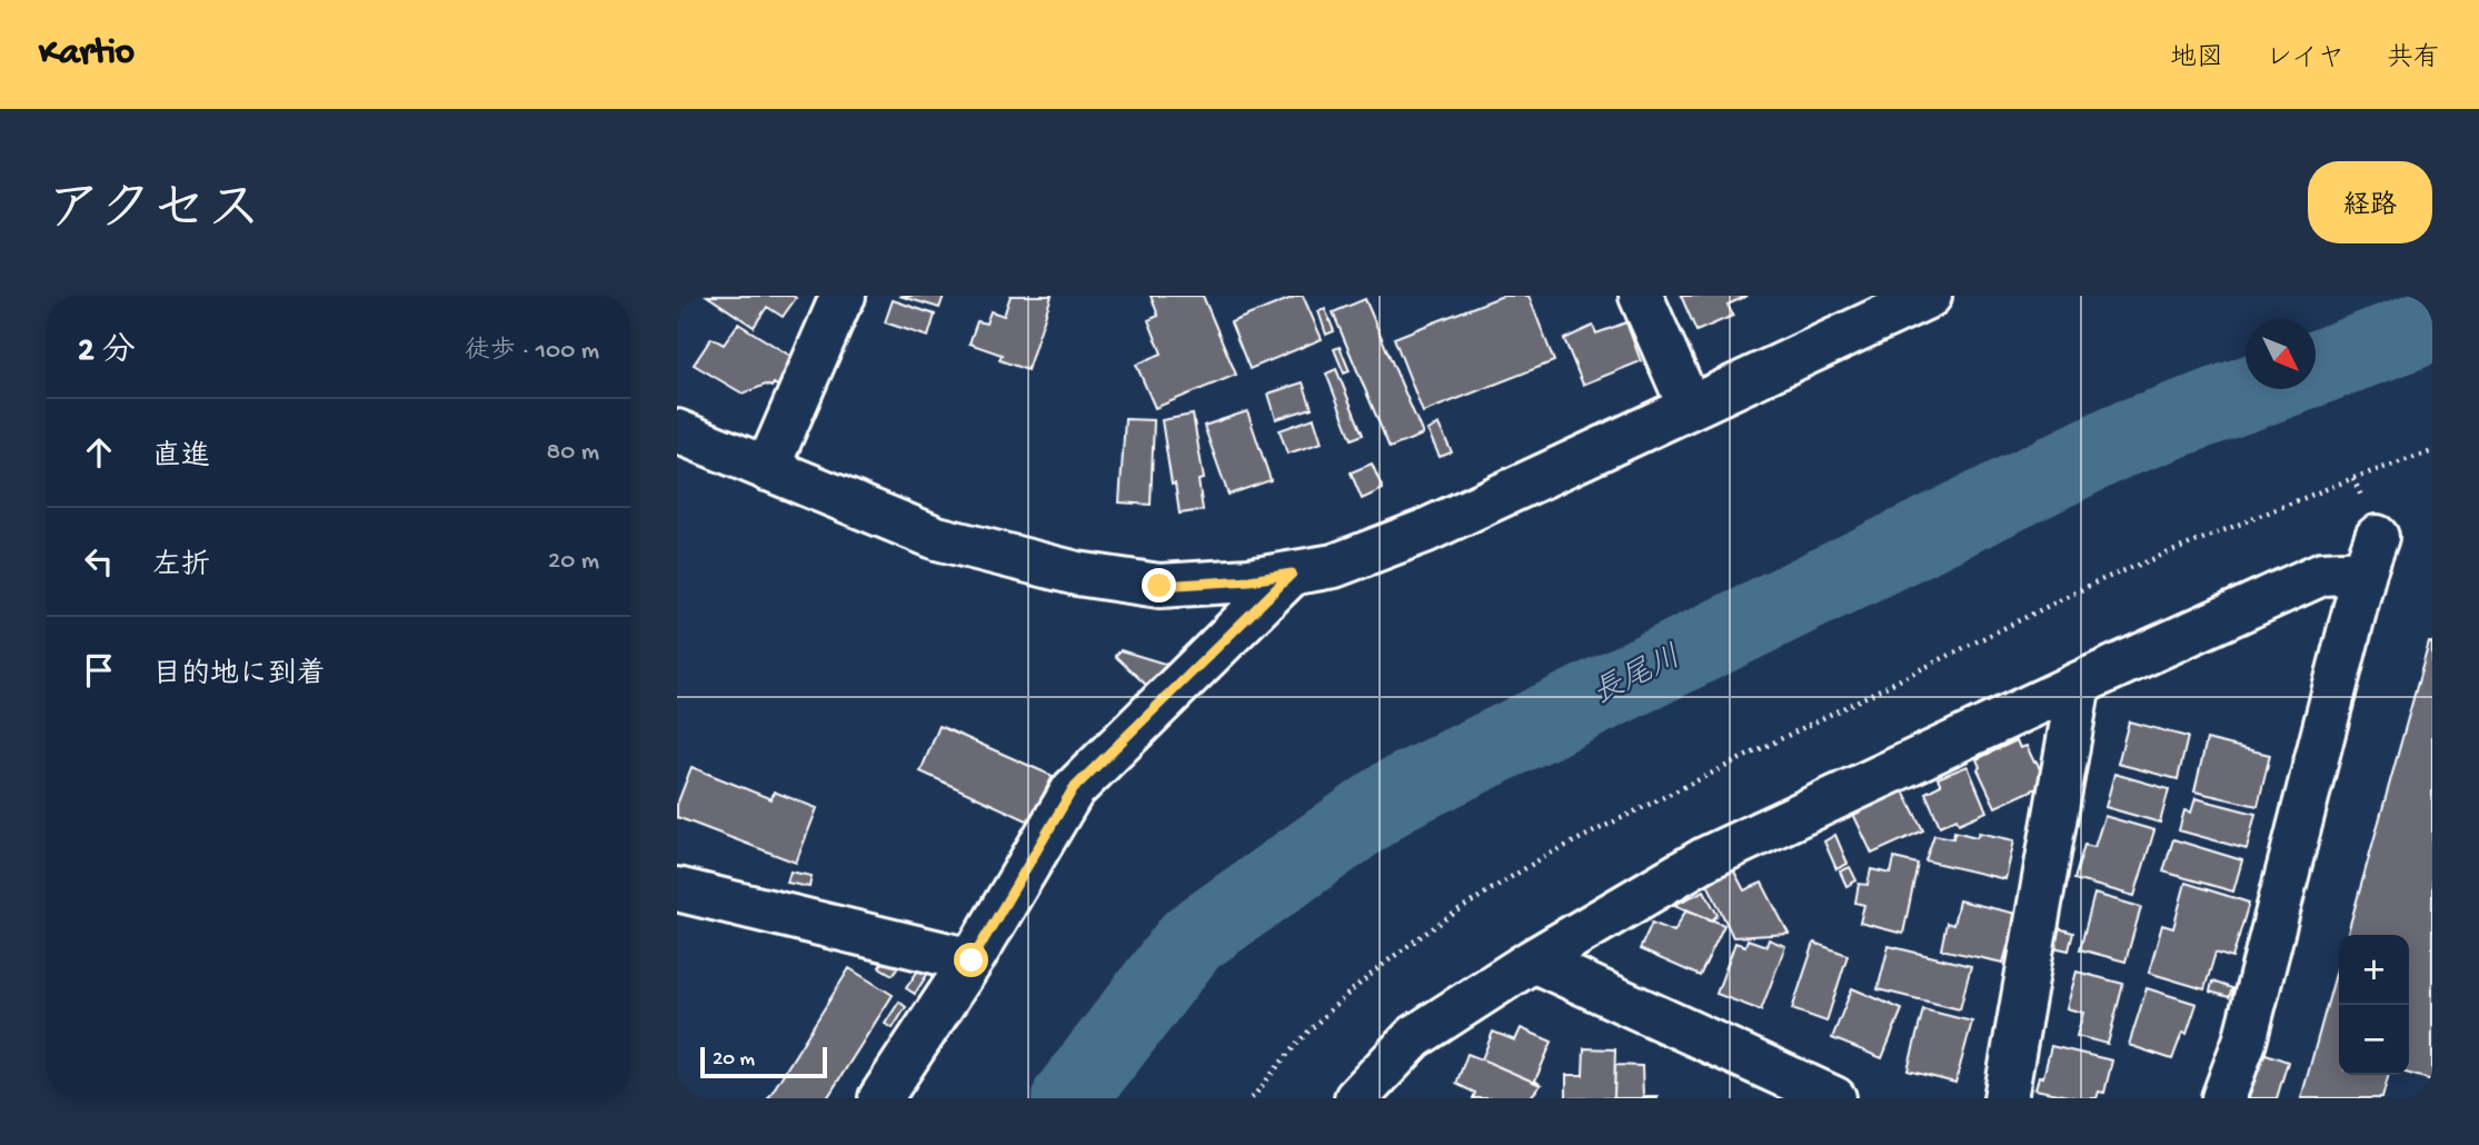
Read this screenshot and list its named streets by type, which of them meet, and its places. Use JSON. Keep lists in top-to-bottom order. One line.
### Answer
{"water":["長尾川"],"scale_bar":"20 m","north":"bottom right","page":{"header":"Kartio","nav":["地図","レイヤ","共有"],"title":"アクセス","buttons":"経路","heading":["2 分","徒歩 · 100 m"],"list":[["直進","80 m"],["左折","20 m"],"目的地に到着"],"map_buttons":["+","−"],"scale":"20 m"}}
